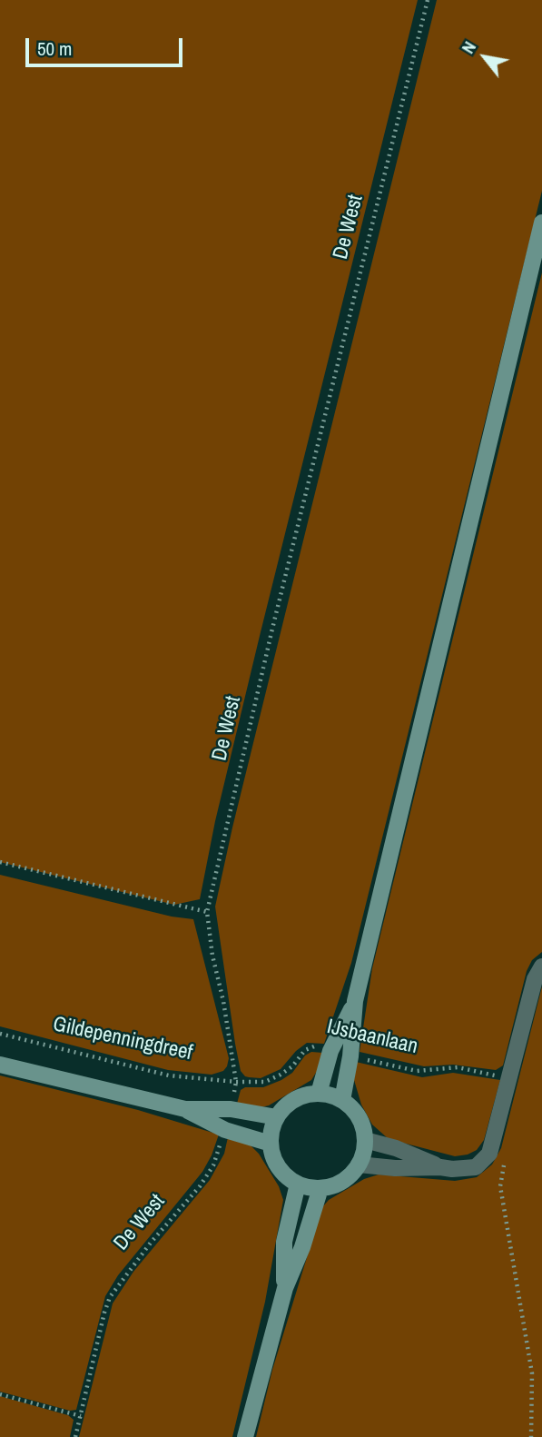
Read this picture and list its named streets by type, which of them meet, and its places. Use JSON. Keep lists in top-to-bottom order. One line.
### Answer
{"streets":{"path":["De West","IJsbaanlaan","Gildepenningdreef"]},"crossings":[["De West","IJsbaanlaan"],["De West","Gildepenningdreef"],["IJsbaanlaan","Gildepenningdreef"]],"scale_bar":"50 m","north":"top left"}
